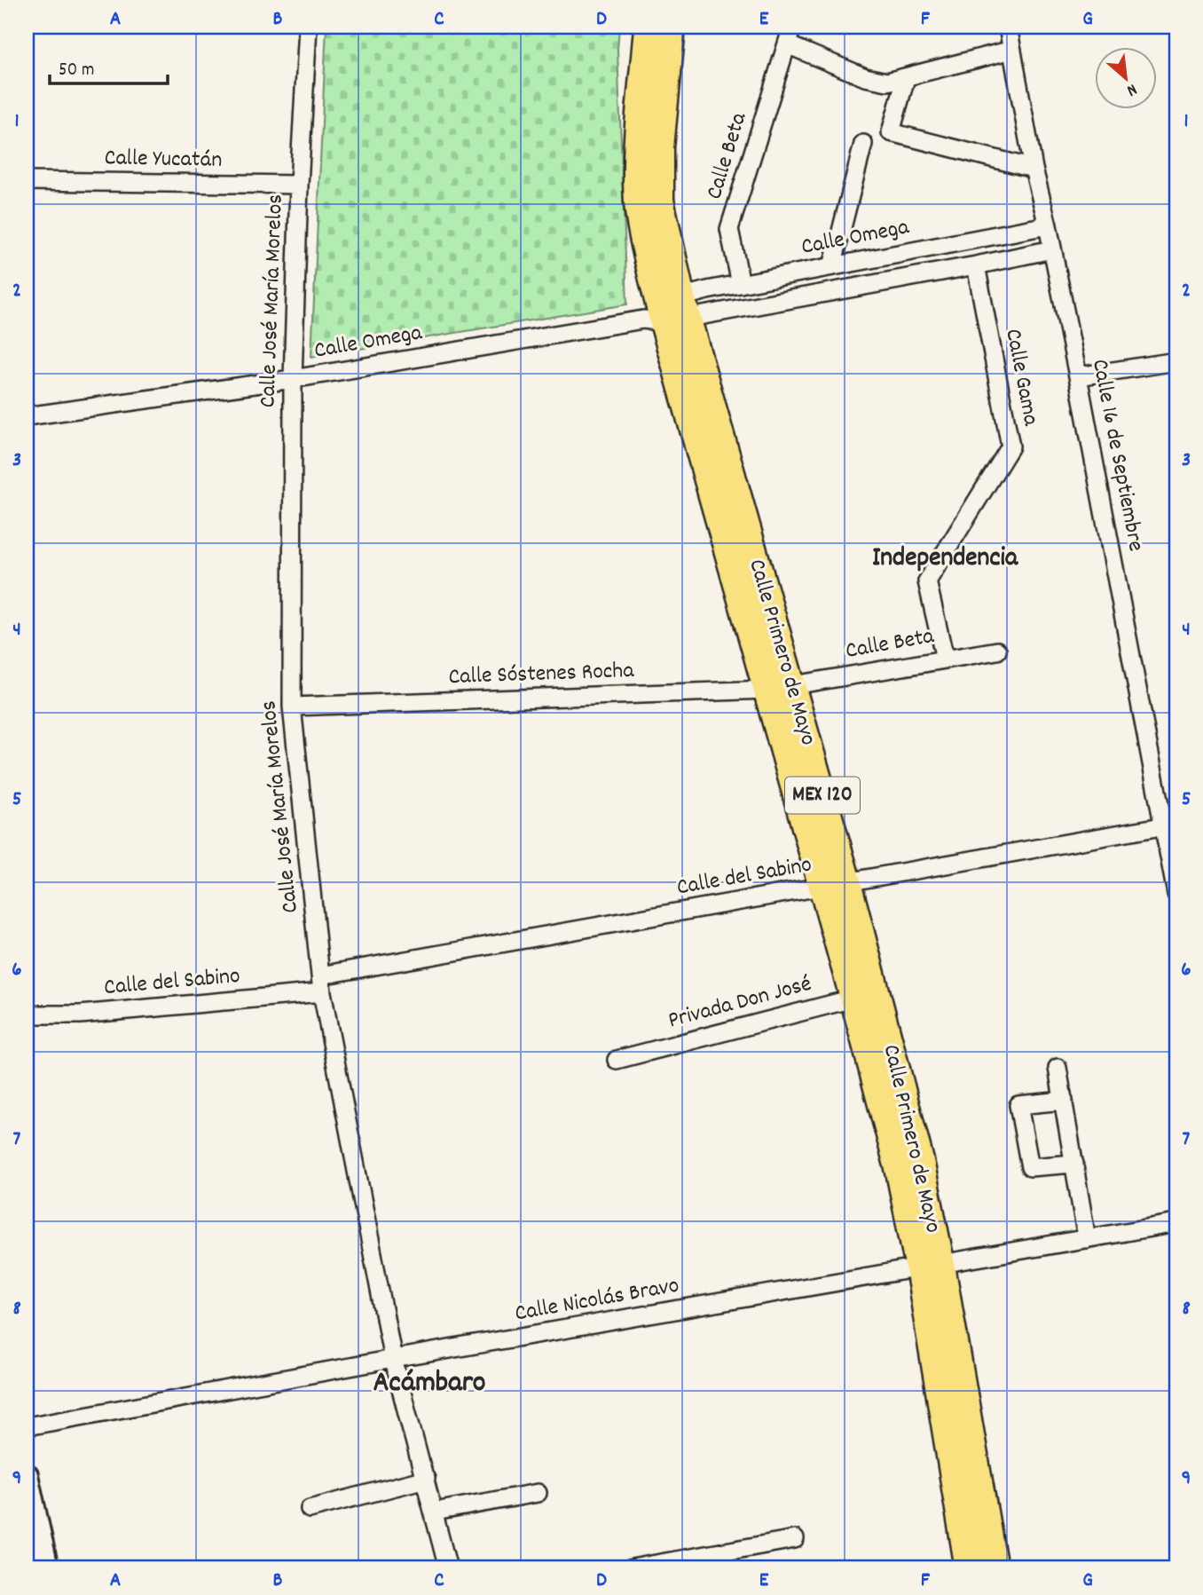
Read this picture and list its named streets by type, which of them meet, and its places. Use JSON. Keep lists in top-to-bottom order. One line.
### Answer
{"streets":{"main road":["Calle Primero de Mayo","MEX 120"],"street":["Calle Beta","Calle Yucatán","Calle Omega","Calle José María Morelos","Calle Gama","Calle 16 de Septiembre","Calle Sóstenes Rocha","Calle del Sabino","Privada Don José","Calle Nicolás Bravo"]},"crossings":[["Calle Beta","Calle Omega"],["Calle Beta","Calle Gama"],["Calle Beta","Calle Primero de Mayo"],["Calle Beta","Calle Sóstenes Rocha"],["Calle Yucatán","Calle José María Morelos"],["Calle Omega","Calle José María Morelos"],["Calle Omega","Calle Gama"],["Calle Omega","Calle 16 de Septiembre"],["Calle Omega","Calle Primero de Mayo"],["Calle José María Morelos","Calle Sóstenes Rocha"],["Calle José María Morelos","Calle del Sabino"],["Calle José María Morelos","Calle Nicolás Bravo"],["Calle 16 de Septiembre","Calle del Sabino"],["Calle Primero de Mayo","Calle Sóstenes Rocha"],["Calle Primero de Mayo","Calle del Sabino"],["Calle Primero de Mayo","Privada Don José"],["Calle Primero de Mayo","Calle Nicolás Bravo"]],"districts":["Independencia","Acámbaro"],"scale_bar":"50 m","north":"bottom right","grid":{"columns":["A","B","C","D","E","F","G"],"rows":["1","2","3","4","5","6","7","8","9"]}}
